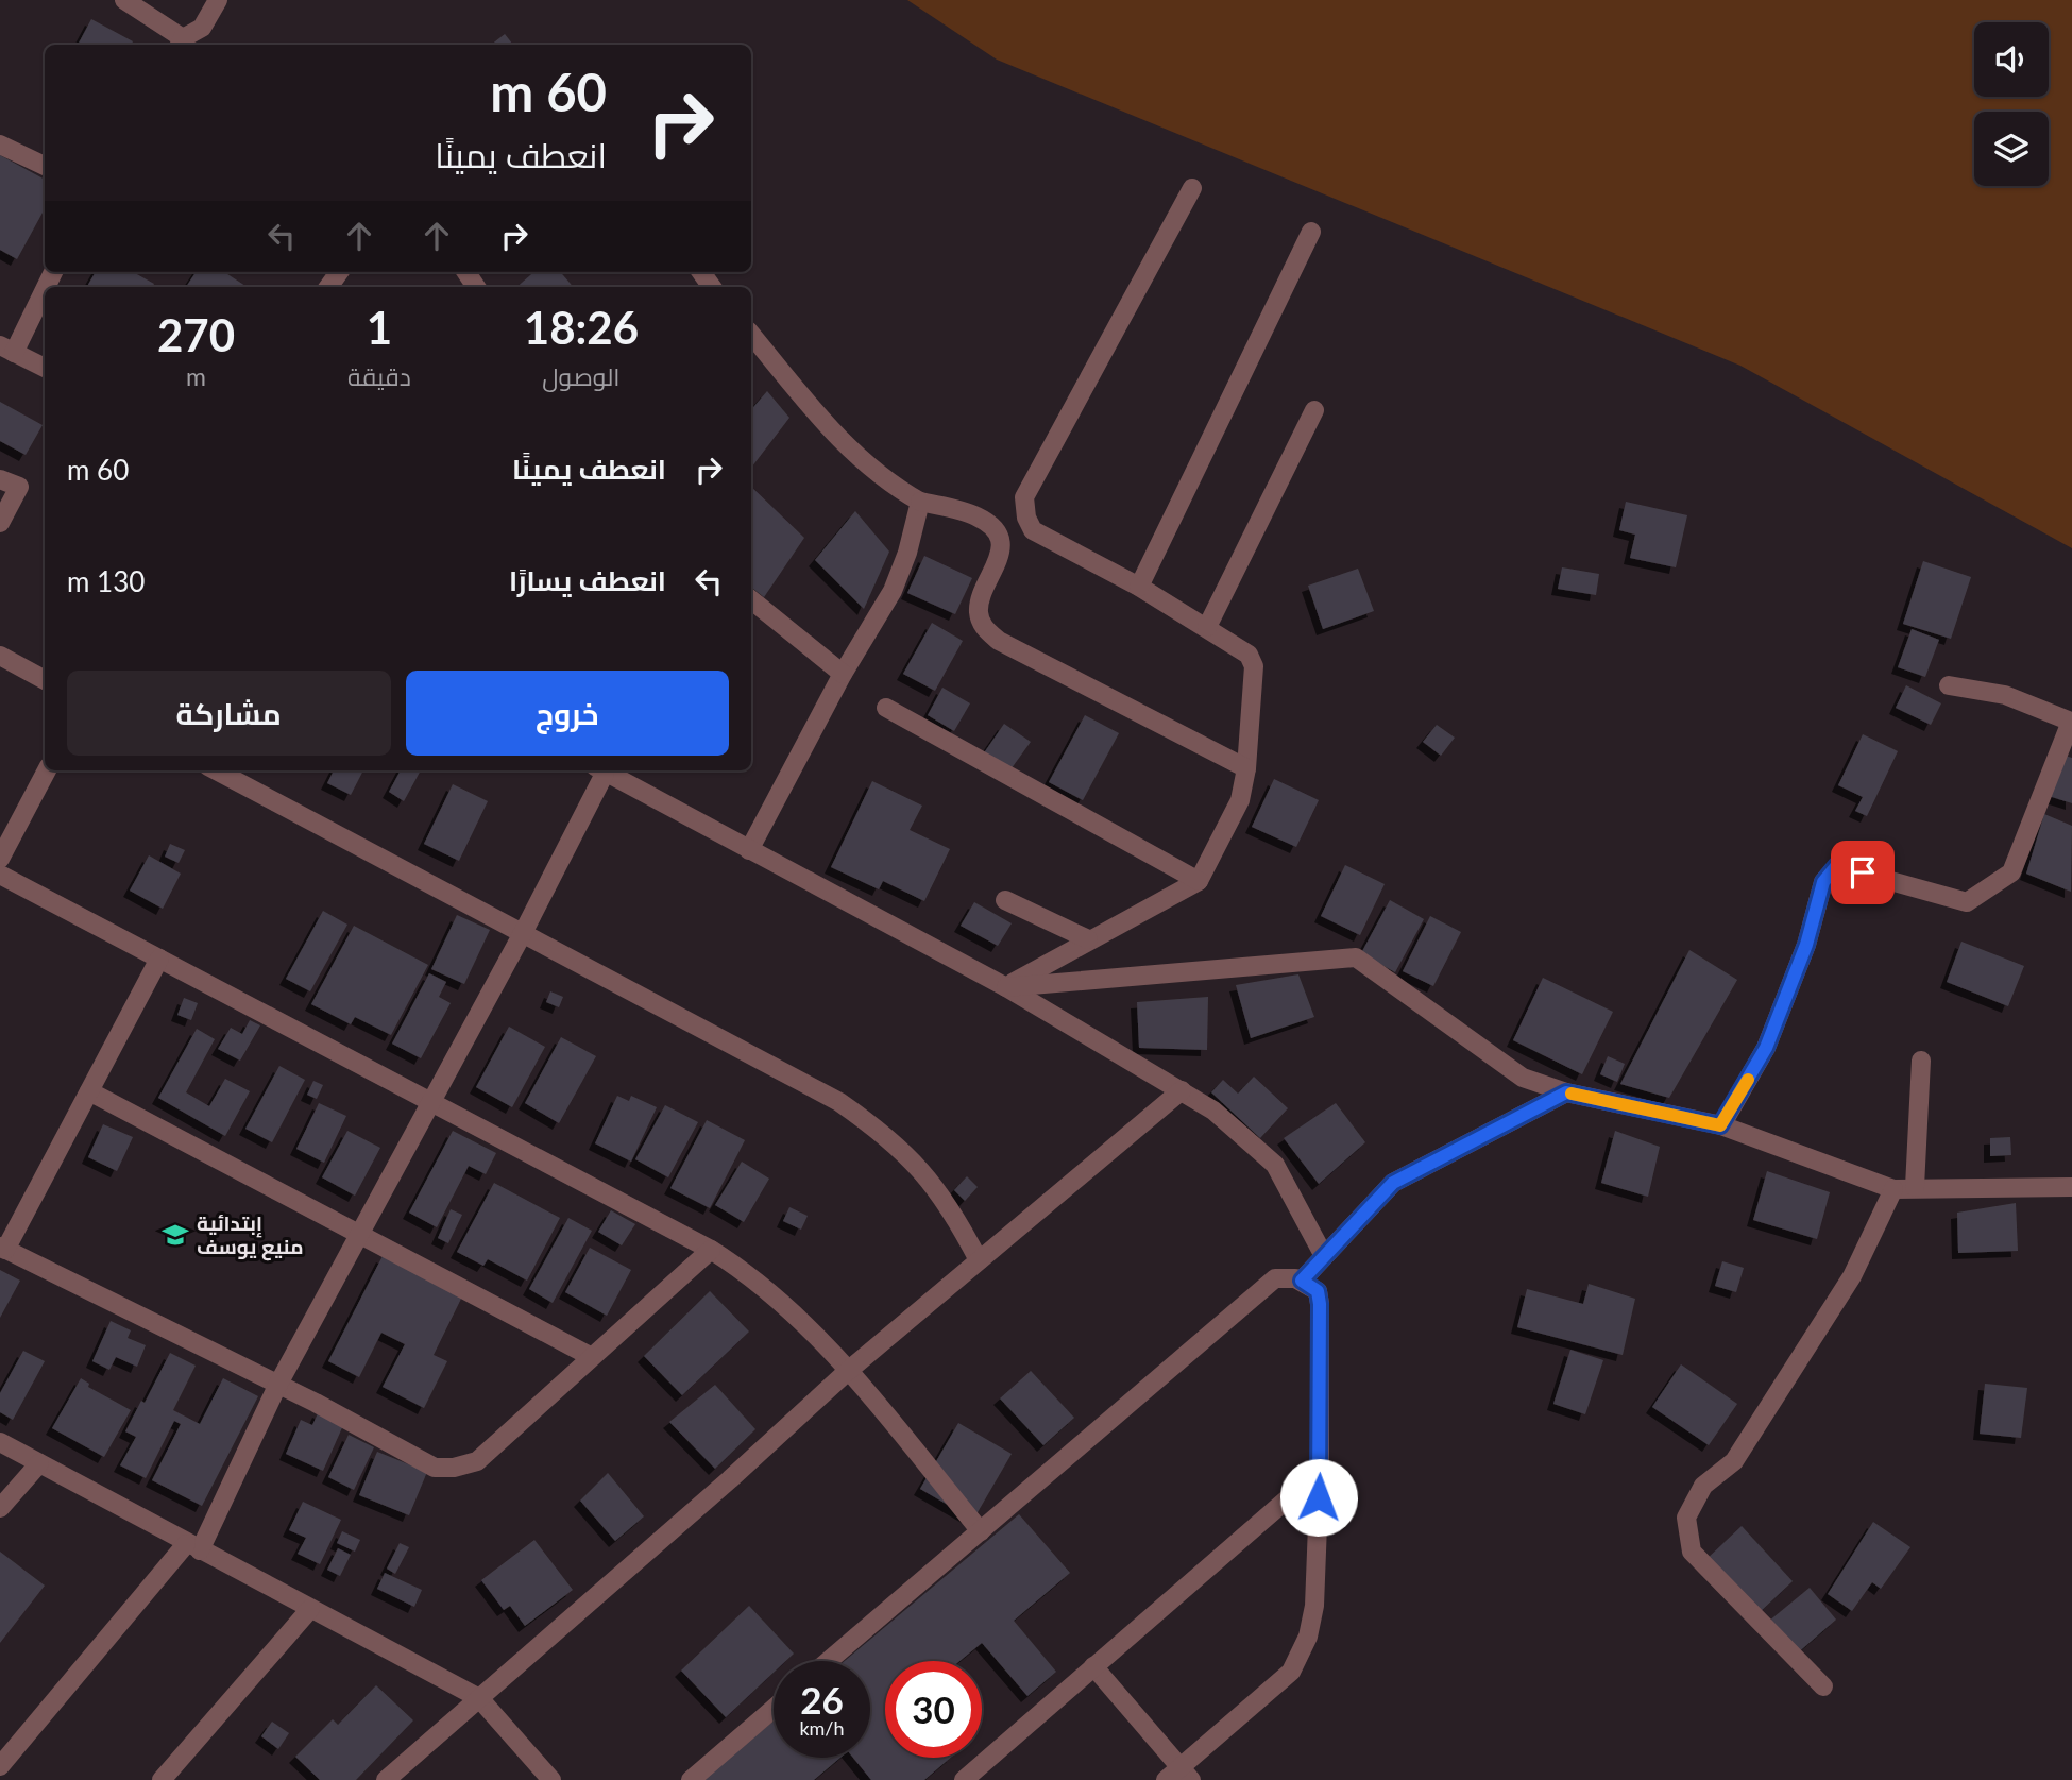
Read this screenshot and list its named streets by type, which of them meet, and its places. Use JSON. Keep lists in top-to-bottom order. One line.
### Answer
{"places":{"school or university":["إبتدائية منيع يوسف"]},"page":{"turn":["60 m","انعطف يمينًا"],"eta":["18:26","الوصول","1","دقيقة","270","m"],"list":[{"name":"انعطف يمينًا","value":"60 m"},{"name":"انعطف يسارًا","value":"130 m"}],"buttons":["خروج","مشاركة"],"speed":"26 km/h","limit":"30"}}
